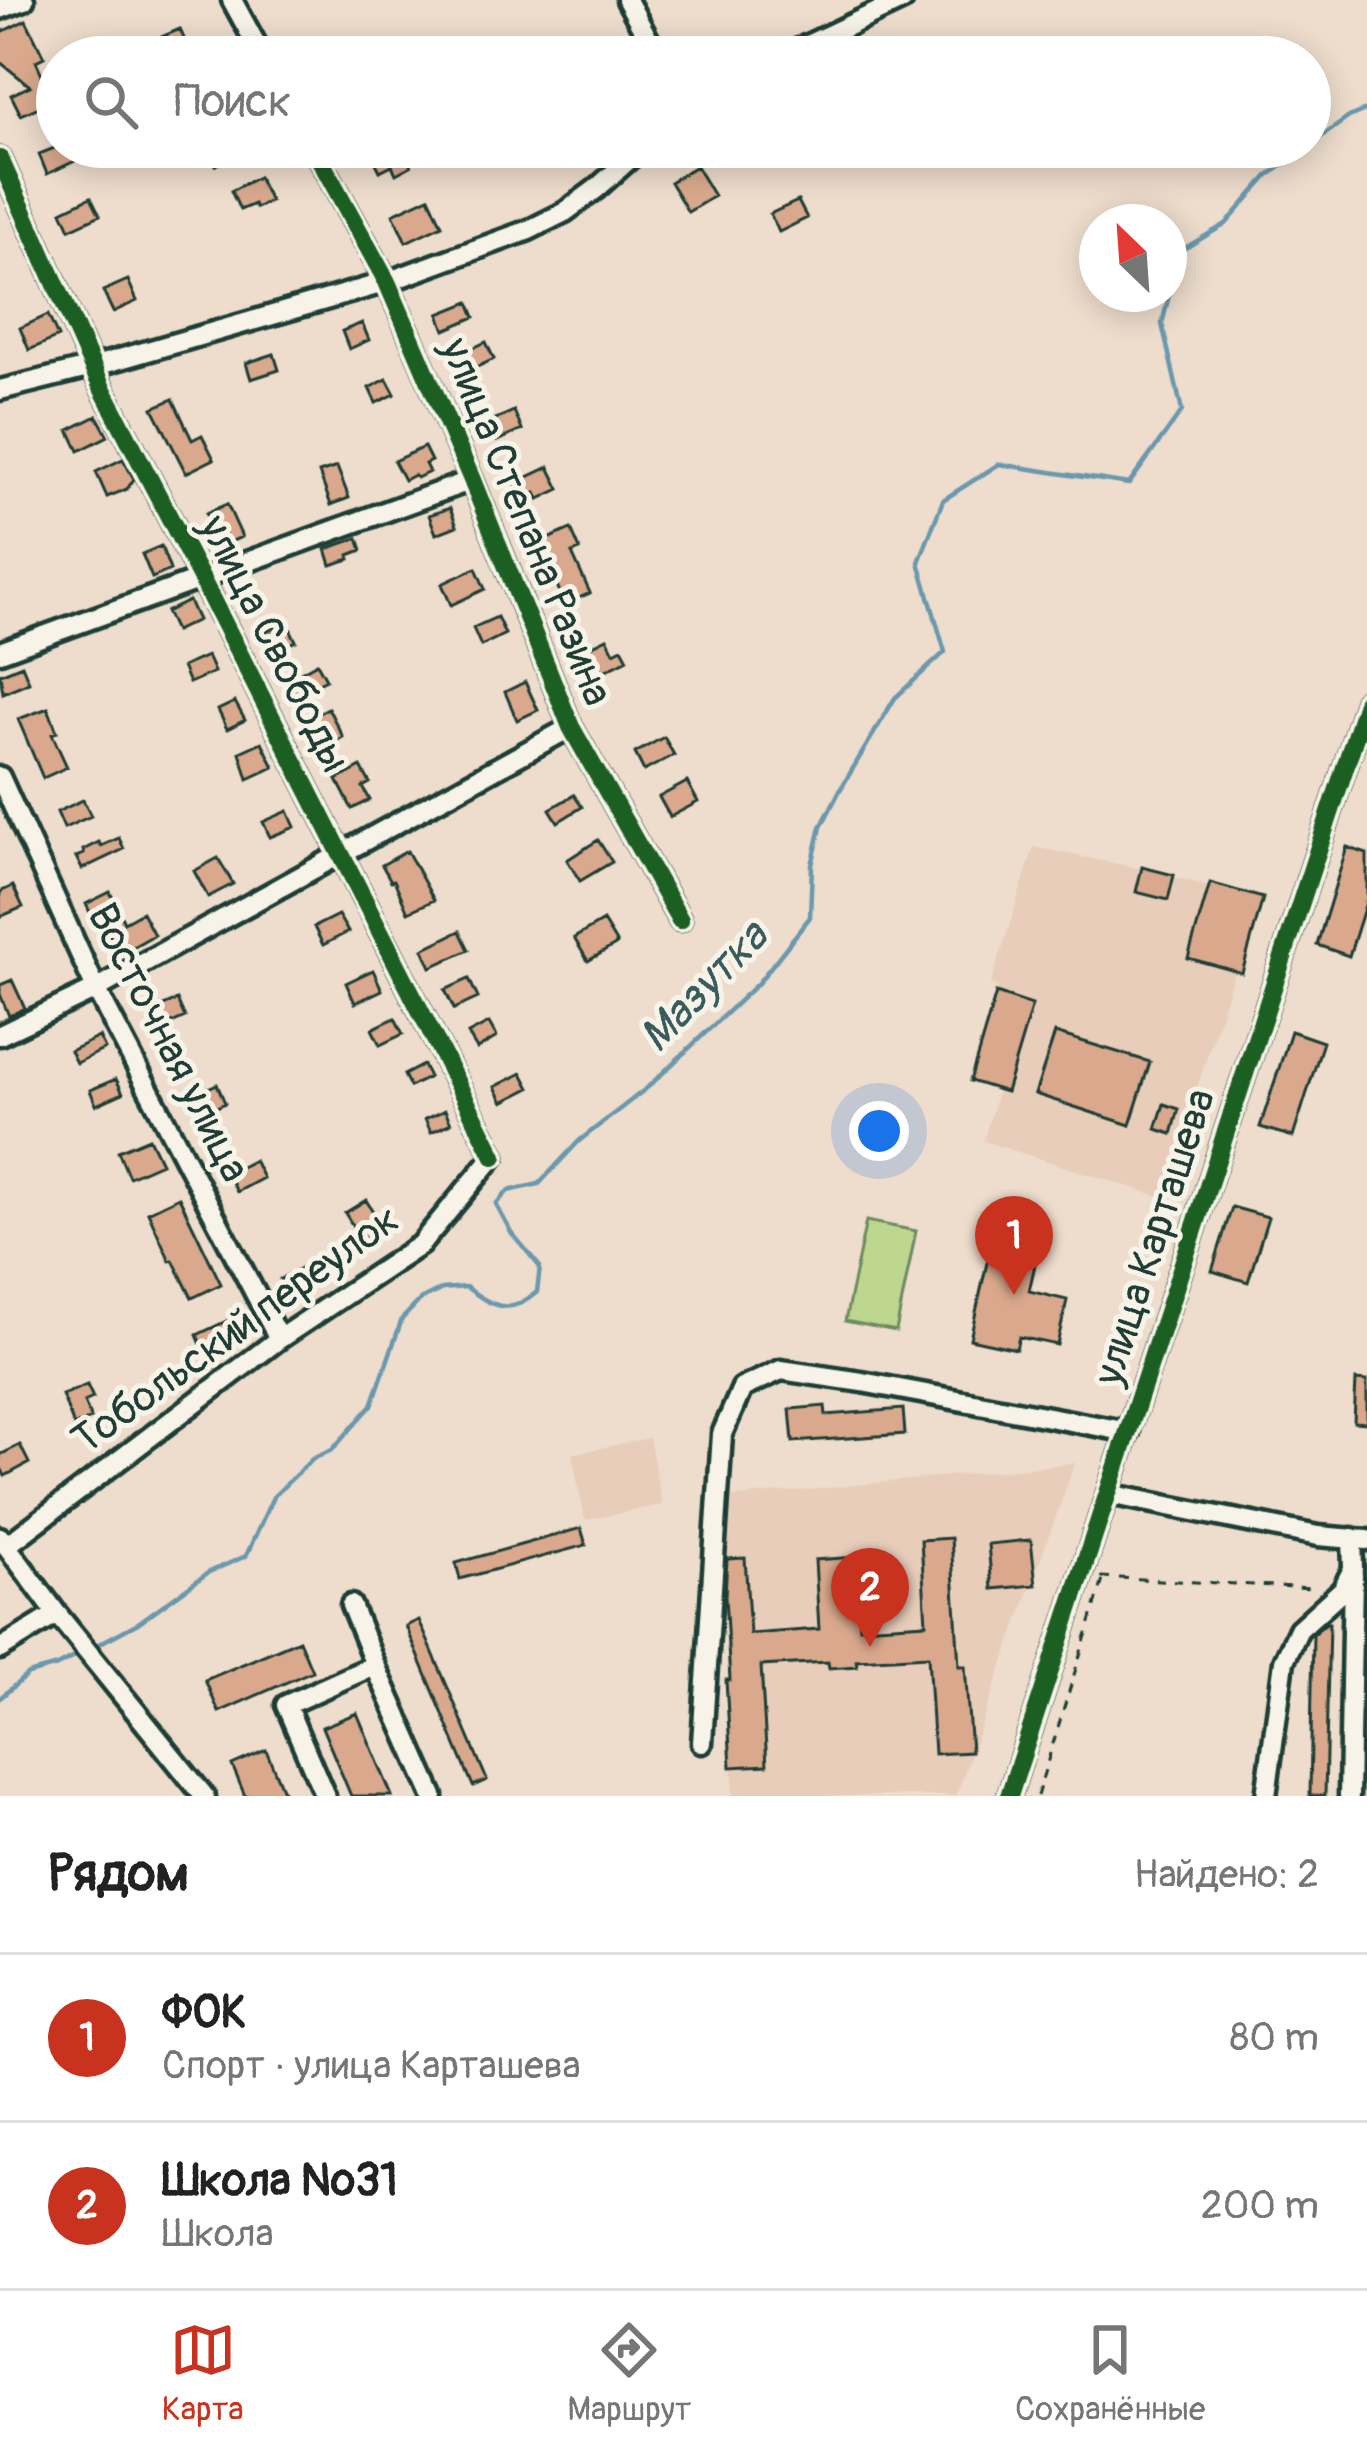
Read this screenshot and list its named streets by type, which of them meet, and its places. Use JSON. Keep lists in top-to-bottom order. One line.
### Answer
{"streets":{"street":["улица Степана Разина","улица Свободы","Восточная улица","улица Карташева","Тобольский переулок"]},"crossings":[["улица Свободы","Тобольский переулок"],["Восточная улица","Тобольский переулок"]],"water":["Мазутка"],"north":"top left","page":{"search":"Поиск","pins":["1","2"],"heading":["Рядом","Найдено: 2"],"list":[{"mark":"1","name":"ФОК","note":"Спорт · улица Карташева","value":"80 m"},{"mark":"2","name":"Школа №31","note":"Школа","value":"200 m"}],"nav":["Карта","Маршрут","Сохранённые"]}}
